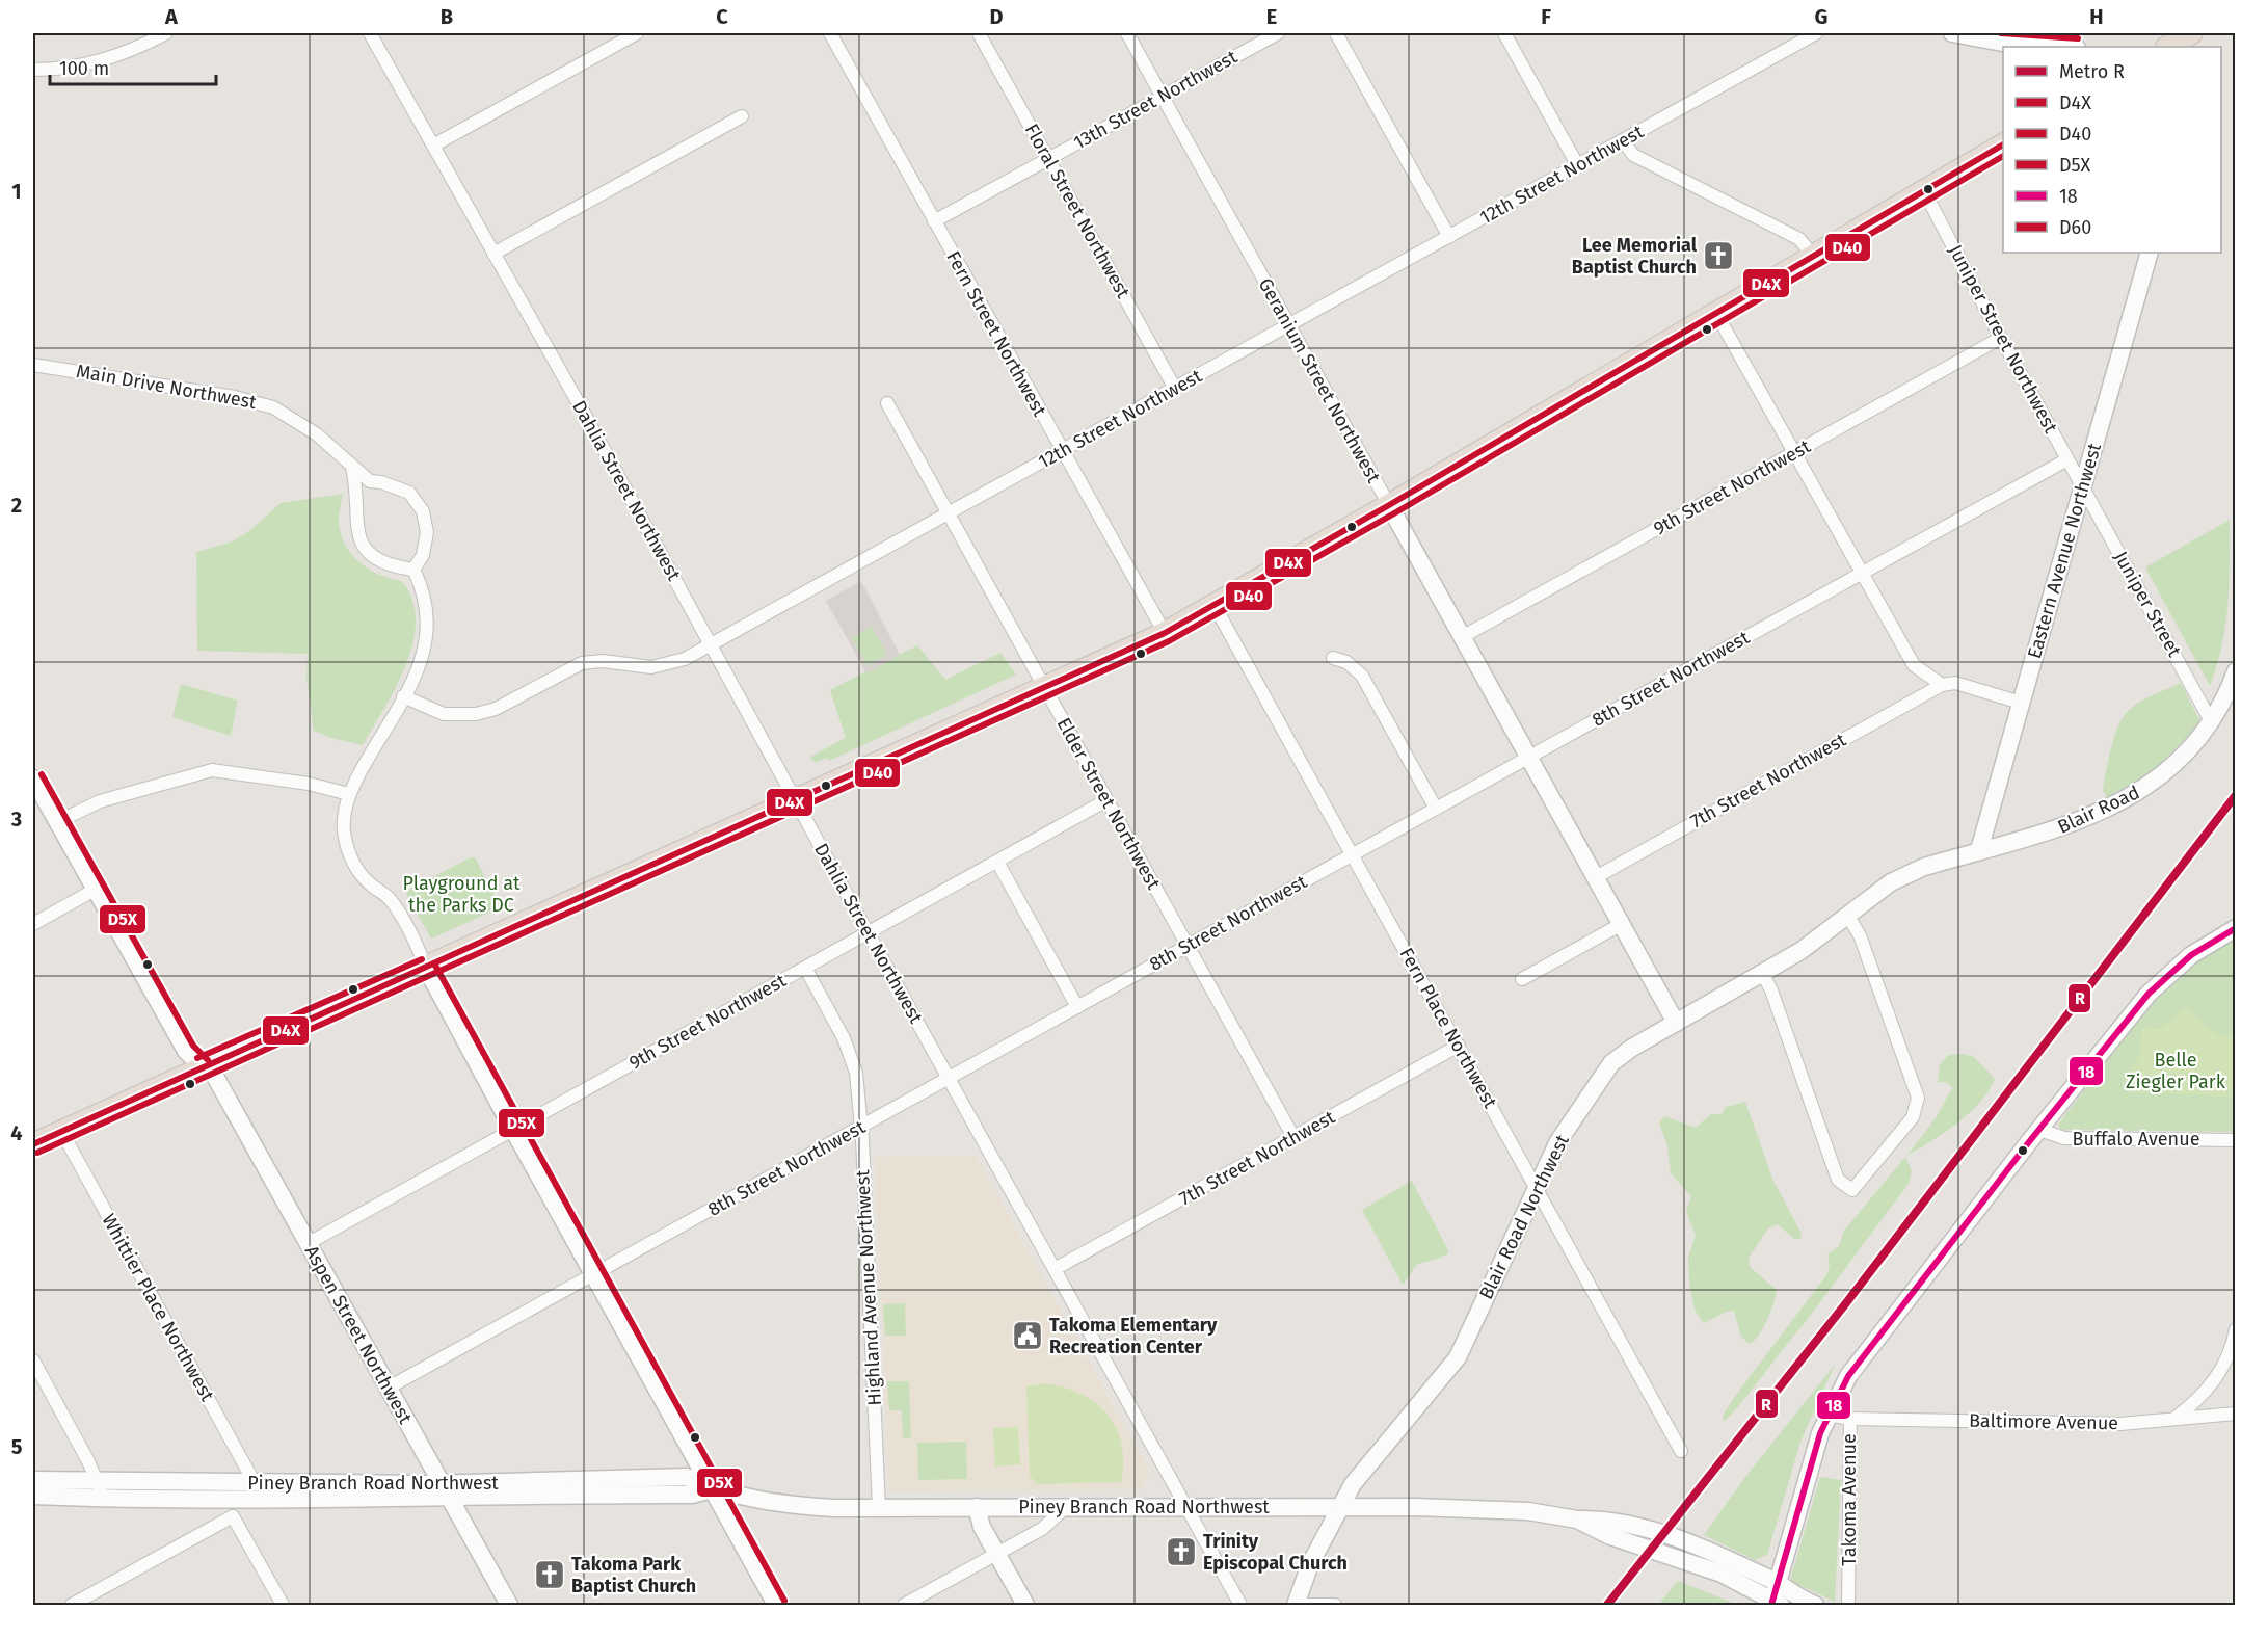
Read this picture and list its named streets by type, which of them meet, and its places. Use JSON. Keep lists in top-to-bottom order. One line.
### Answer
{"streets":{"street":["13th Street Northwest","12th Street Northwest","Floral Street Northwest","Fern Street Northwest","Juniper Street Northwest","Geranium Street Northwest","Main Drive Northwest","9th Street Northwest","Dahlia Street Northwest","Eastern Avenue Northwest","Juniper Street","8th Street Northwest","7th Street Northwest","Elder Street Northwest","Blair Road","Fern Place Northwest","Buffalo Avenue","Blair Road Northwest","Highland Avenue Northwest","Whittier Place Northwest","Aspen Street Northwest","Baltimore Avenue","Piney Branch Road Northwest","Takoma Avenue"]},"crossings":[["13th Street Northwest","Floral Street Northwest"],["13th Street Northwest","Fern Street Northwest"],["13th Street Northwest","Geranium Street Northwest"],["12th Street Northwest","Floral Street Northwest"],["12th Street Northwest","Fern Street Northwest"],["12th Street Northwest","Geranium Street Northwest"],["12th Street Northwest","Dahlia Street Northwest"],["12th Street Northwest","Elder Street Northwest"],["Juniper Street Northwest","9th Street Northwest"],["Juniper Street Northwest","Eastern Avenue Northwest"],["Juniper Street Northwest","Juniper Street"],["Juniper Street Northwest","8th Street Northwest"],["Geranium Street Northwest","9th Street Northwest"],["Geranium Street Northwest","8th Street Northwest"],["Geranium Street Northwest","7th Street Northwest"],["Geranium Street Northwest","Blair Road Northwest"],["9th Street Northwest","Dahlia Street Northwest"],["9th Street Northwest","Elder Street Northwest"],["9th Street Northwest","Highland Avenue Northwest"],["9th Street Northwest","Aspen Street Northwest"],["Dahlia Street Northwest","8th Street Northwest"],["Dahlia Street Northwest","7th Street Northwest"],["Dahlia Street Northwest","Piney Branch Road Northwest"],["Eastern Avenue Northwest","Juniper Street"],["Eastern Avenue Northwest","Blair Road"],["Eastern Avenue Northwest","Blair Road Northwest"],["Juniper Street","Blair Road"],["8th Street Northwest","Elder Street Northwest"],["8th Street Northwest","Fern Place Northwest"],["8th Street Northwest","Highland Avenue Northwest"],["8th Street Northwest","Aspen Street Northwest"],["7th Street Northwest","Elder Street Northwest"],["7th Street Northwest","Fern Place Northwest"],["Blair Road","Blair Road Northwest"],["Fern Place Northwest","Blair Road Northwest"],["Buffalo Avenue","Takoma Avenue"],["Blair Road Northwest","Piney Branch Road Northwest"],["Highland Avenue Northwest","Piney Branch Road Northwest"],["Whittier Place Northwest","Piney Branch Road Northwest"],["Aspen Street Northwest","Piney Branch Road Northwest"],["Baltimore Avenue","Takoma Avenue"]],"parks":["Playground at the Parks DC","Belle Ziegler Park"],"places":{"church":["Lee Memorial Baptist Church","Trinity Episcopal Church","Takoma Park Baptist Church"],"public building":["Takoma Elementary Recreation Center"]},"lines":["transit line D60","transit line D4X","transit line D40","transit line D5X","metro line R","transit line 18"],"legend":["Metro R","D4X","D40","D5X","18","D60"],"scale_bar":"100 m","grid":{"columns":["A","B","C","D","E","F","G","H"],"rows":["1","2","3","4","5"]}}
